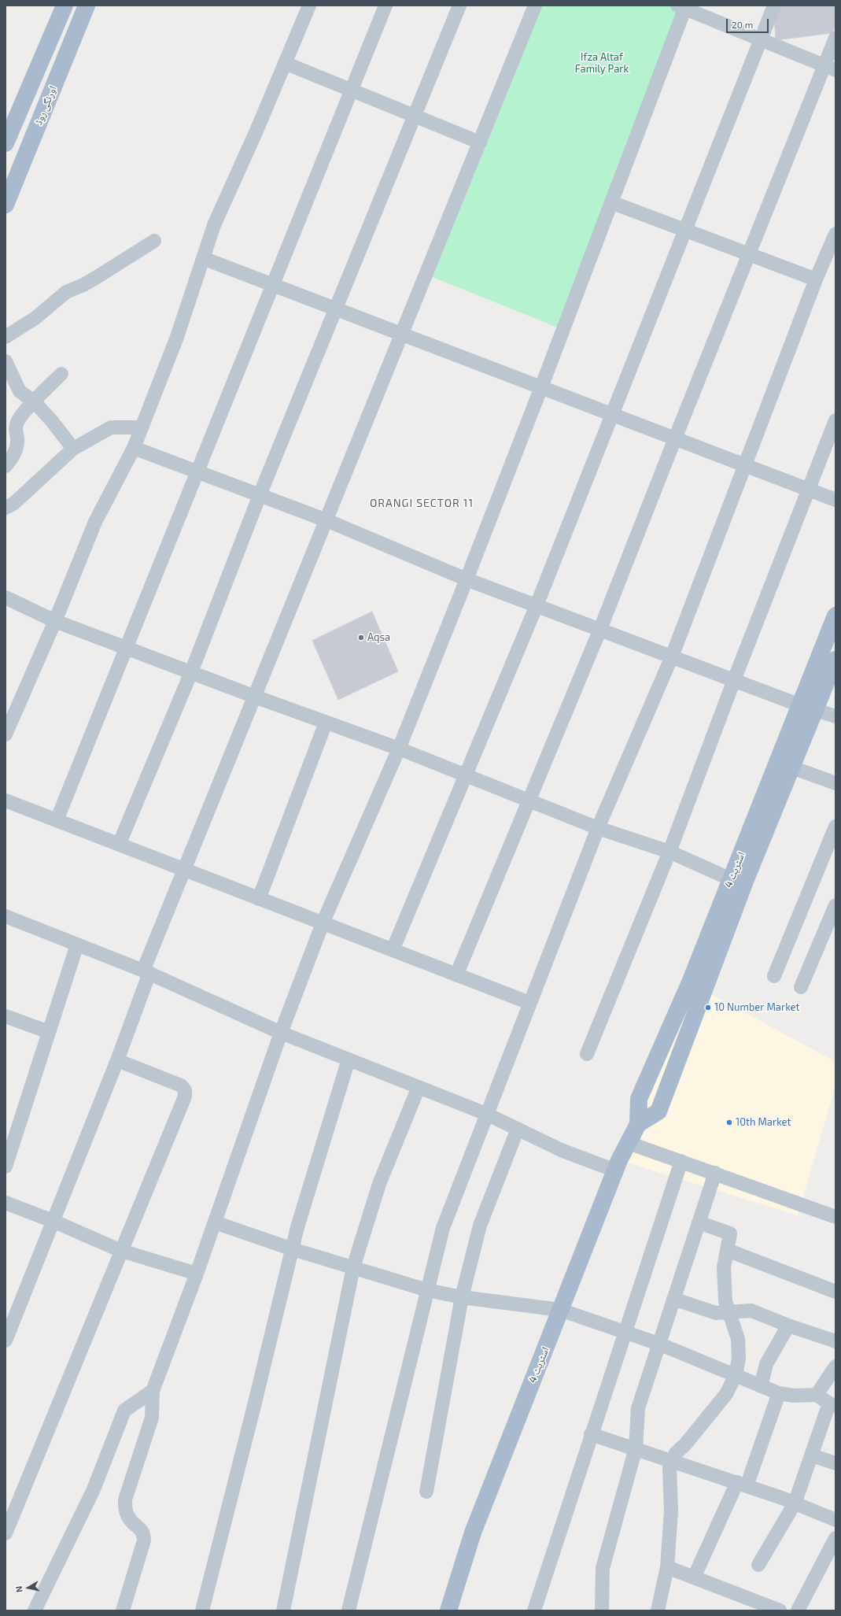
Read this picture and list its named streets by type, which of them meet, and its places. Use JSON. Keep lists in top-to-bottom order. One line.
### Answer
{"streets":{"main road":["اورنگی روڈ","اسٹریٹ 4"]},"districts":["ORANGI SECTOR 11"],"parks":["Ifza Altaf Family Park"],"places":["Aqsa","10 Number Market","10th Market"],"scale_bar":"20 m","north":"left"}
